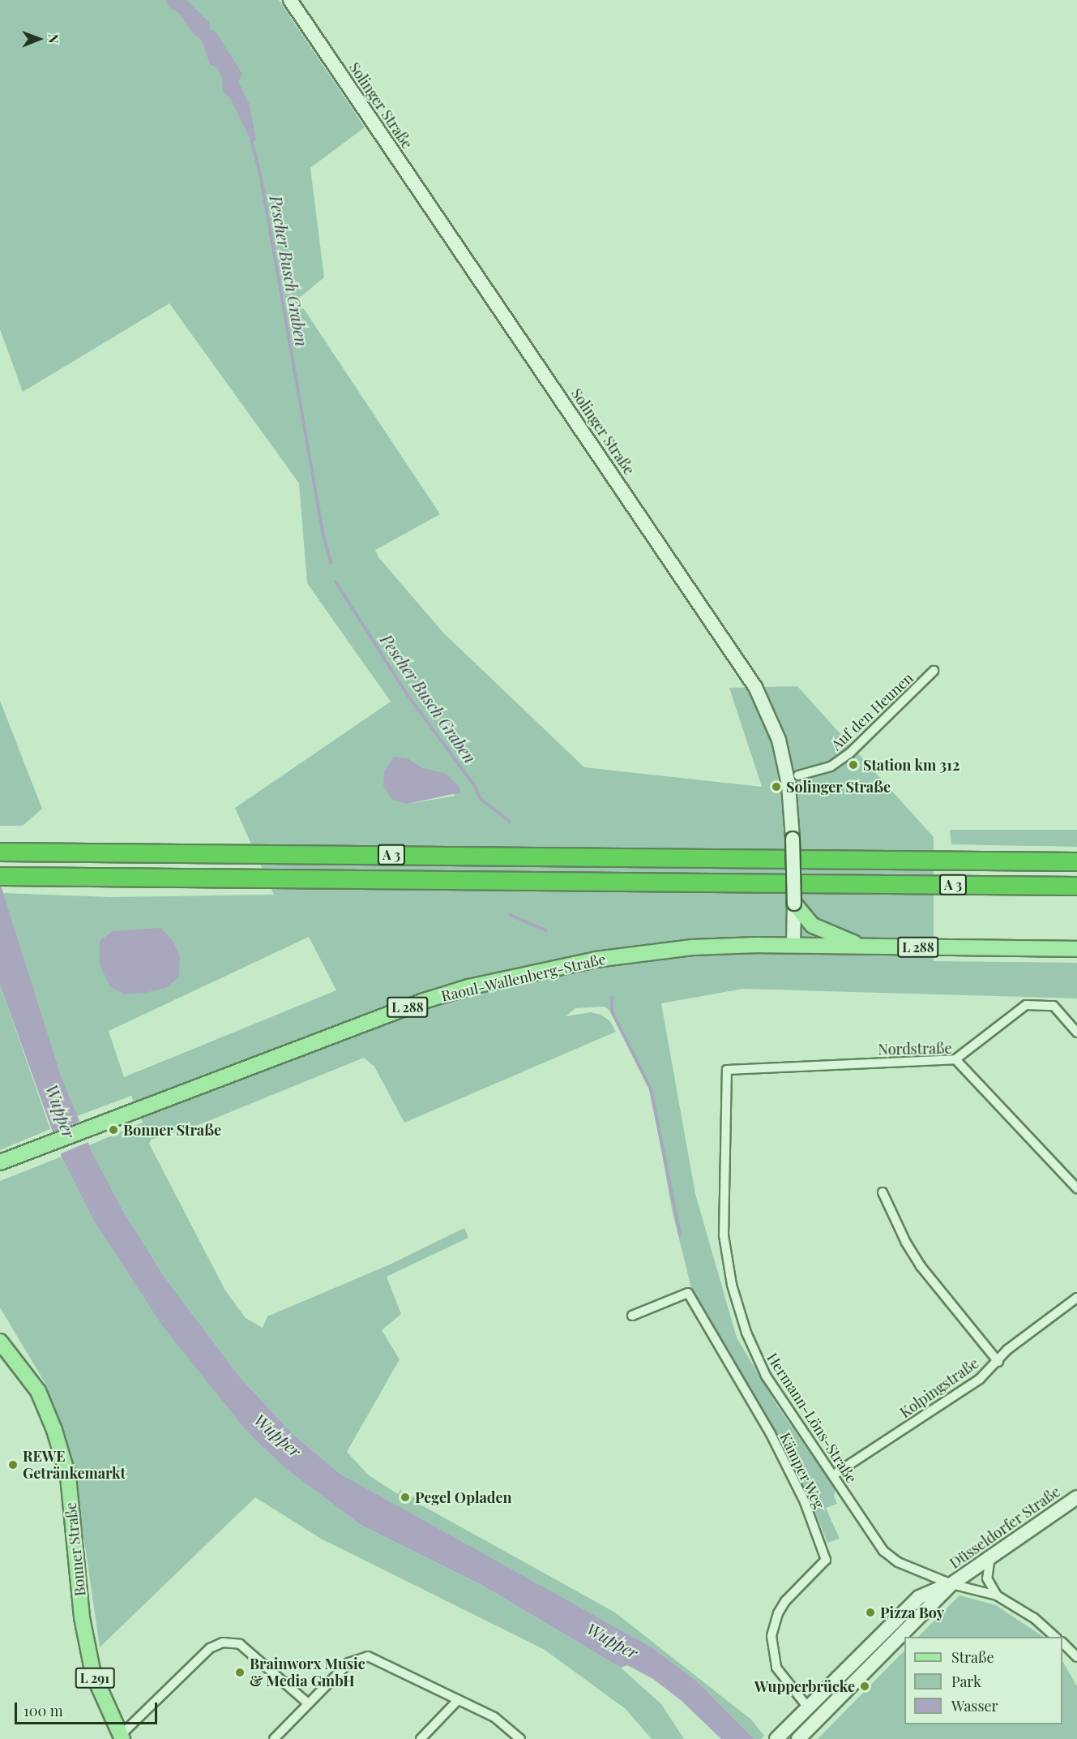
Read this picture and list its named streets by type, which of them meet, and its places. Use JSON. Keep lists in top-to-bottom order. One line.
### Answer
{"streets":{"highway":["A 3"],"main road":["Solinger Straße","L 288","Raoul-Wallenberg-Straße","Düsseldorfer Straße","Bonner Straße","L 291"],"street":["Auf den Heunen","Nordstraße","Kolpingstraße","Hermann-Löns-Straße","Kämper Weg"]},"crossings":[["Solinger Straße","Raoul-Wallenberg-Straße"],["Nordstraße","Hermann-Löns-Straße"],["Kolpingstraße","Hermann-Löns-Straße"],["Hermann-Löns-Straße","Düsseldorfer Straße"],["Kämper Weg","Düsseldorfer Straße"]],"water":["Pescher Busch Graben","Wupper"],"places":["Station km 312","Solinger Straße","Bonner Straße","REWE Getränkemarkt","Pegel Opladen","Pizza Boy","Brainworx Music & Media GmbH","Wupperbrücke"],"legend":["Straße","Park","Wasser"],"scale_bar":"100 m","north":"right"}
